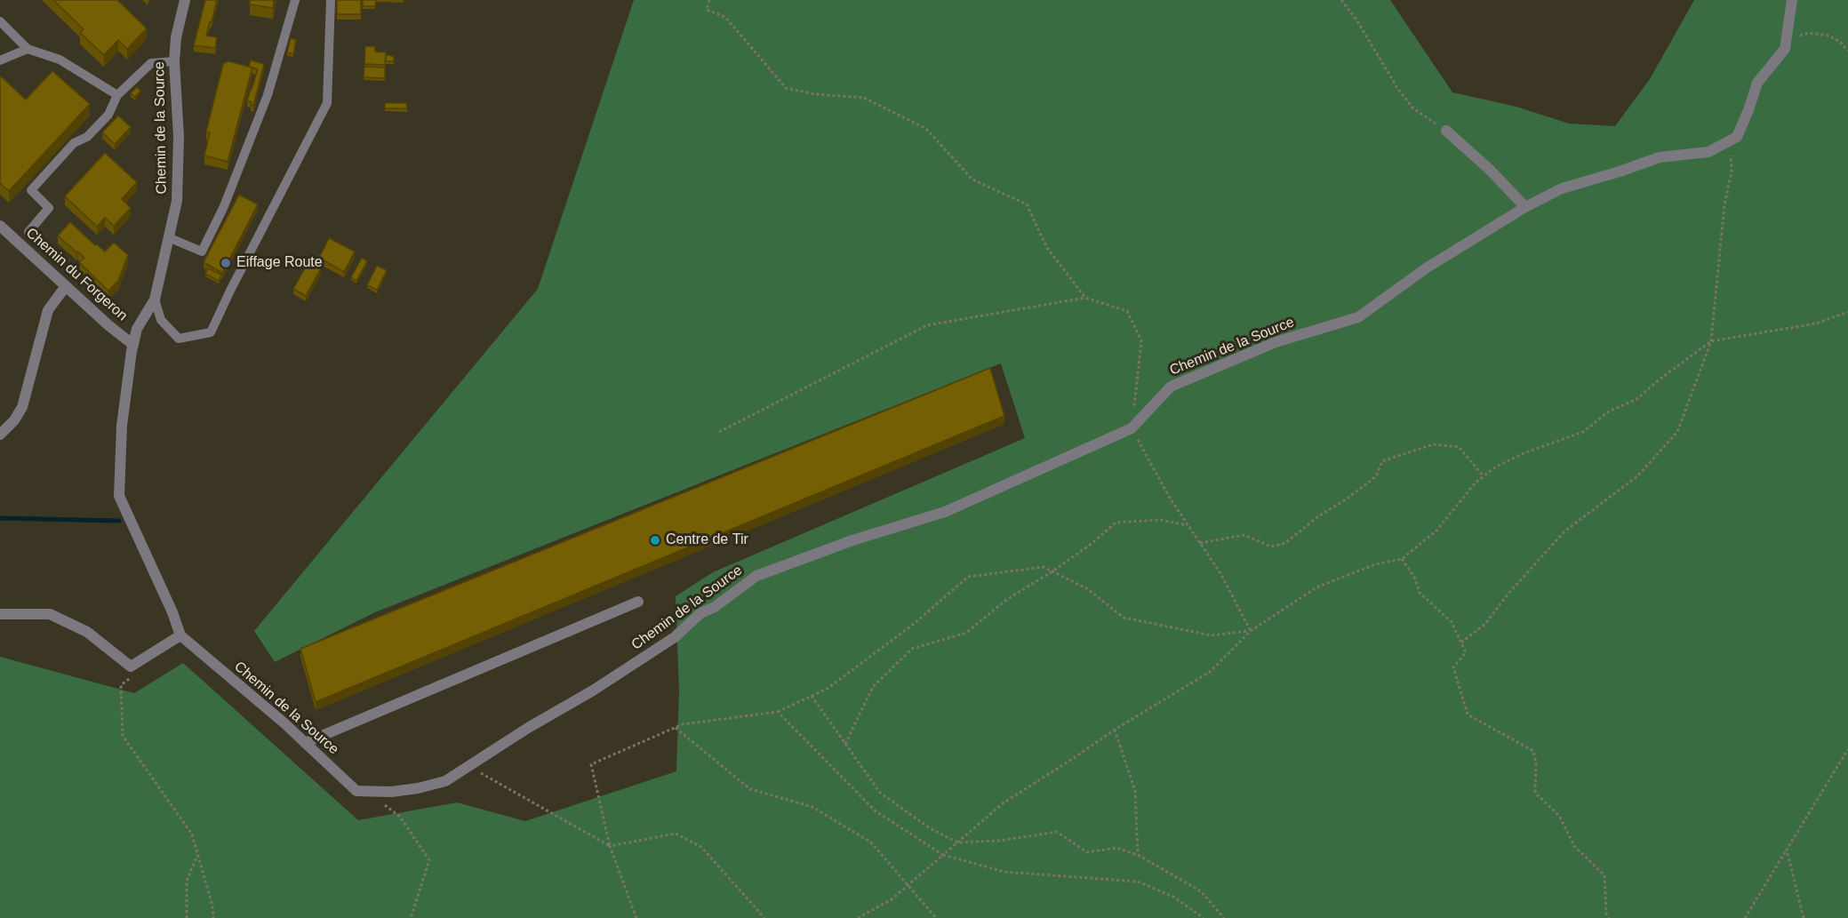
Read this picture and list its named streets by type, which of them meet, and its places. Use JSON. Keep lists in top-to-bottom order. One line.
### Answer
{"streets":{"street":["Chemin de la Source","Chemin du Forgeron"]},"crossings":[["Chemin de la Source","Chemin du Forgeron"]],"places":["Eiffage Route","Centre de Tir"]}
